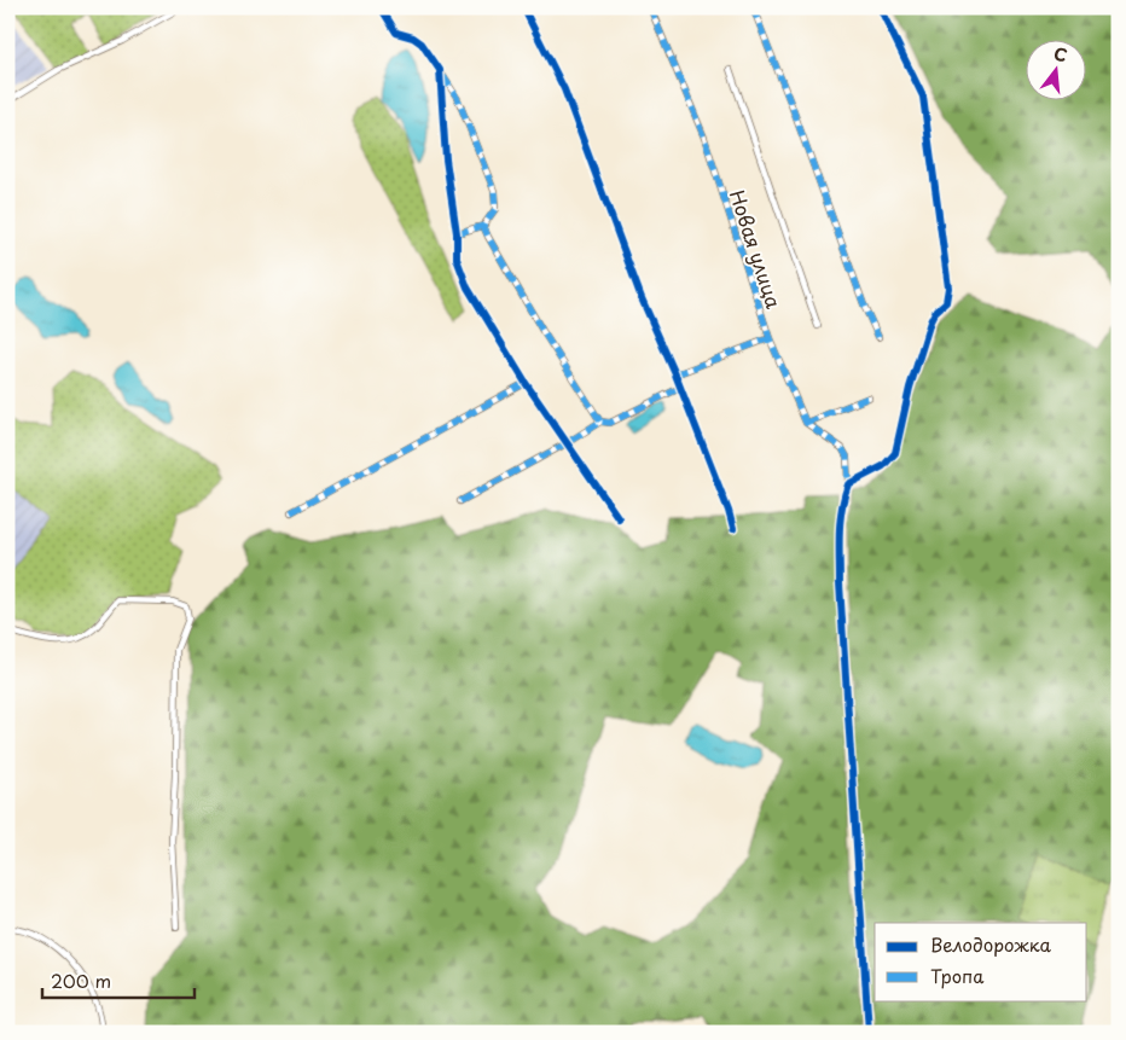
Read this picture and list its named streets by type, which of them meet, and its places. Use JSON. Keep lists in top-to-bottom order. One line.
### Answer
{"streets":{"street":["Новая улица"]},"legend":["Велодорожка","Тропа"],"scale_bar":"200 m","north":"top"}
